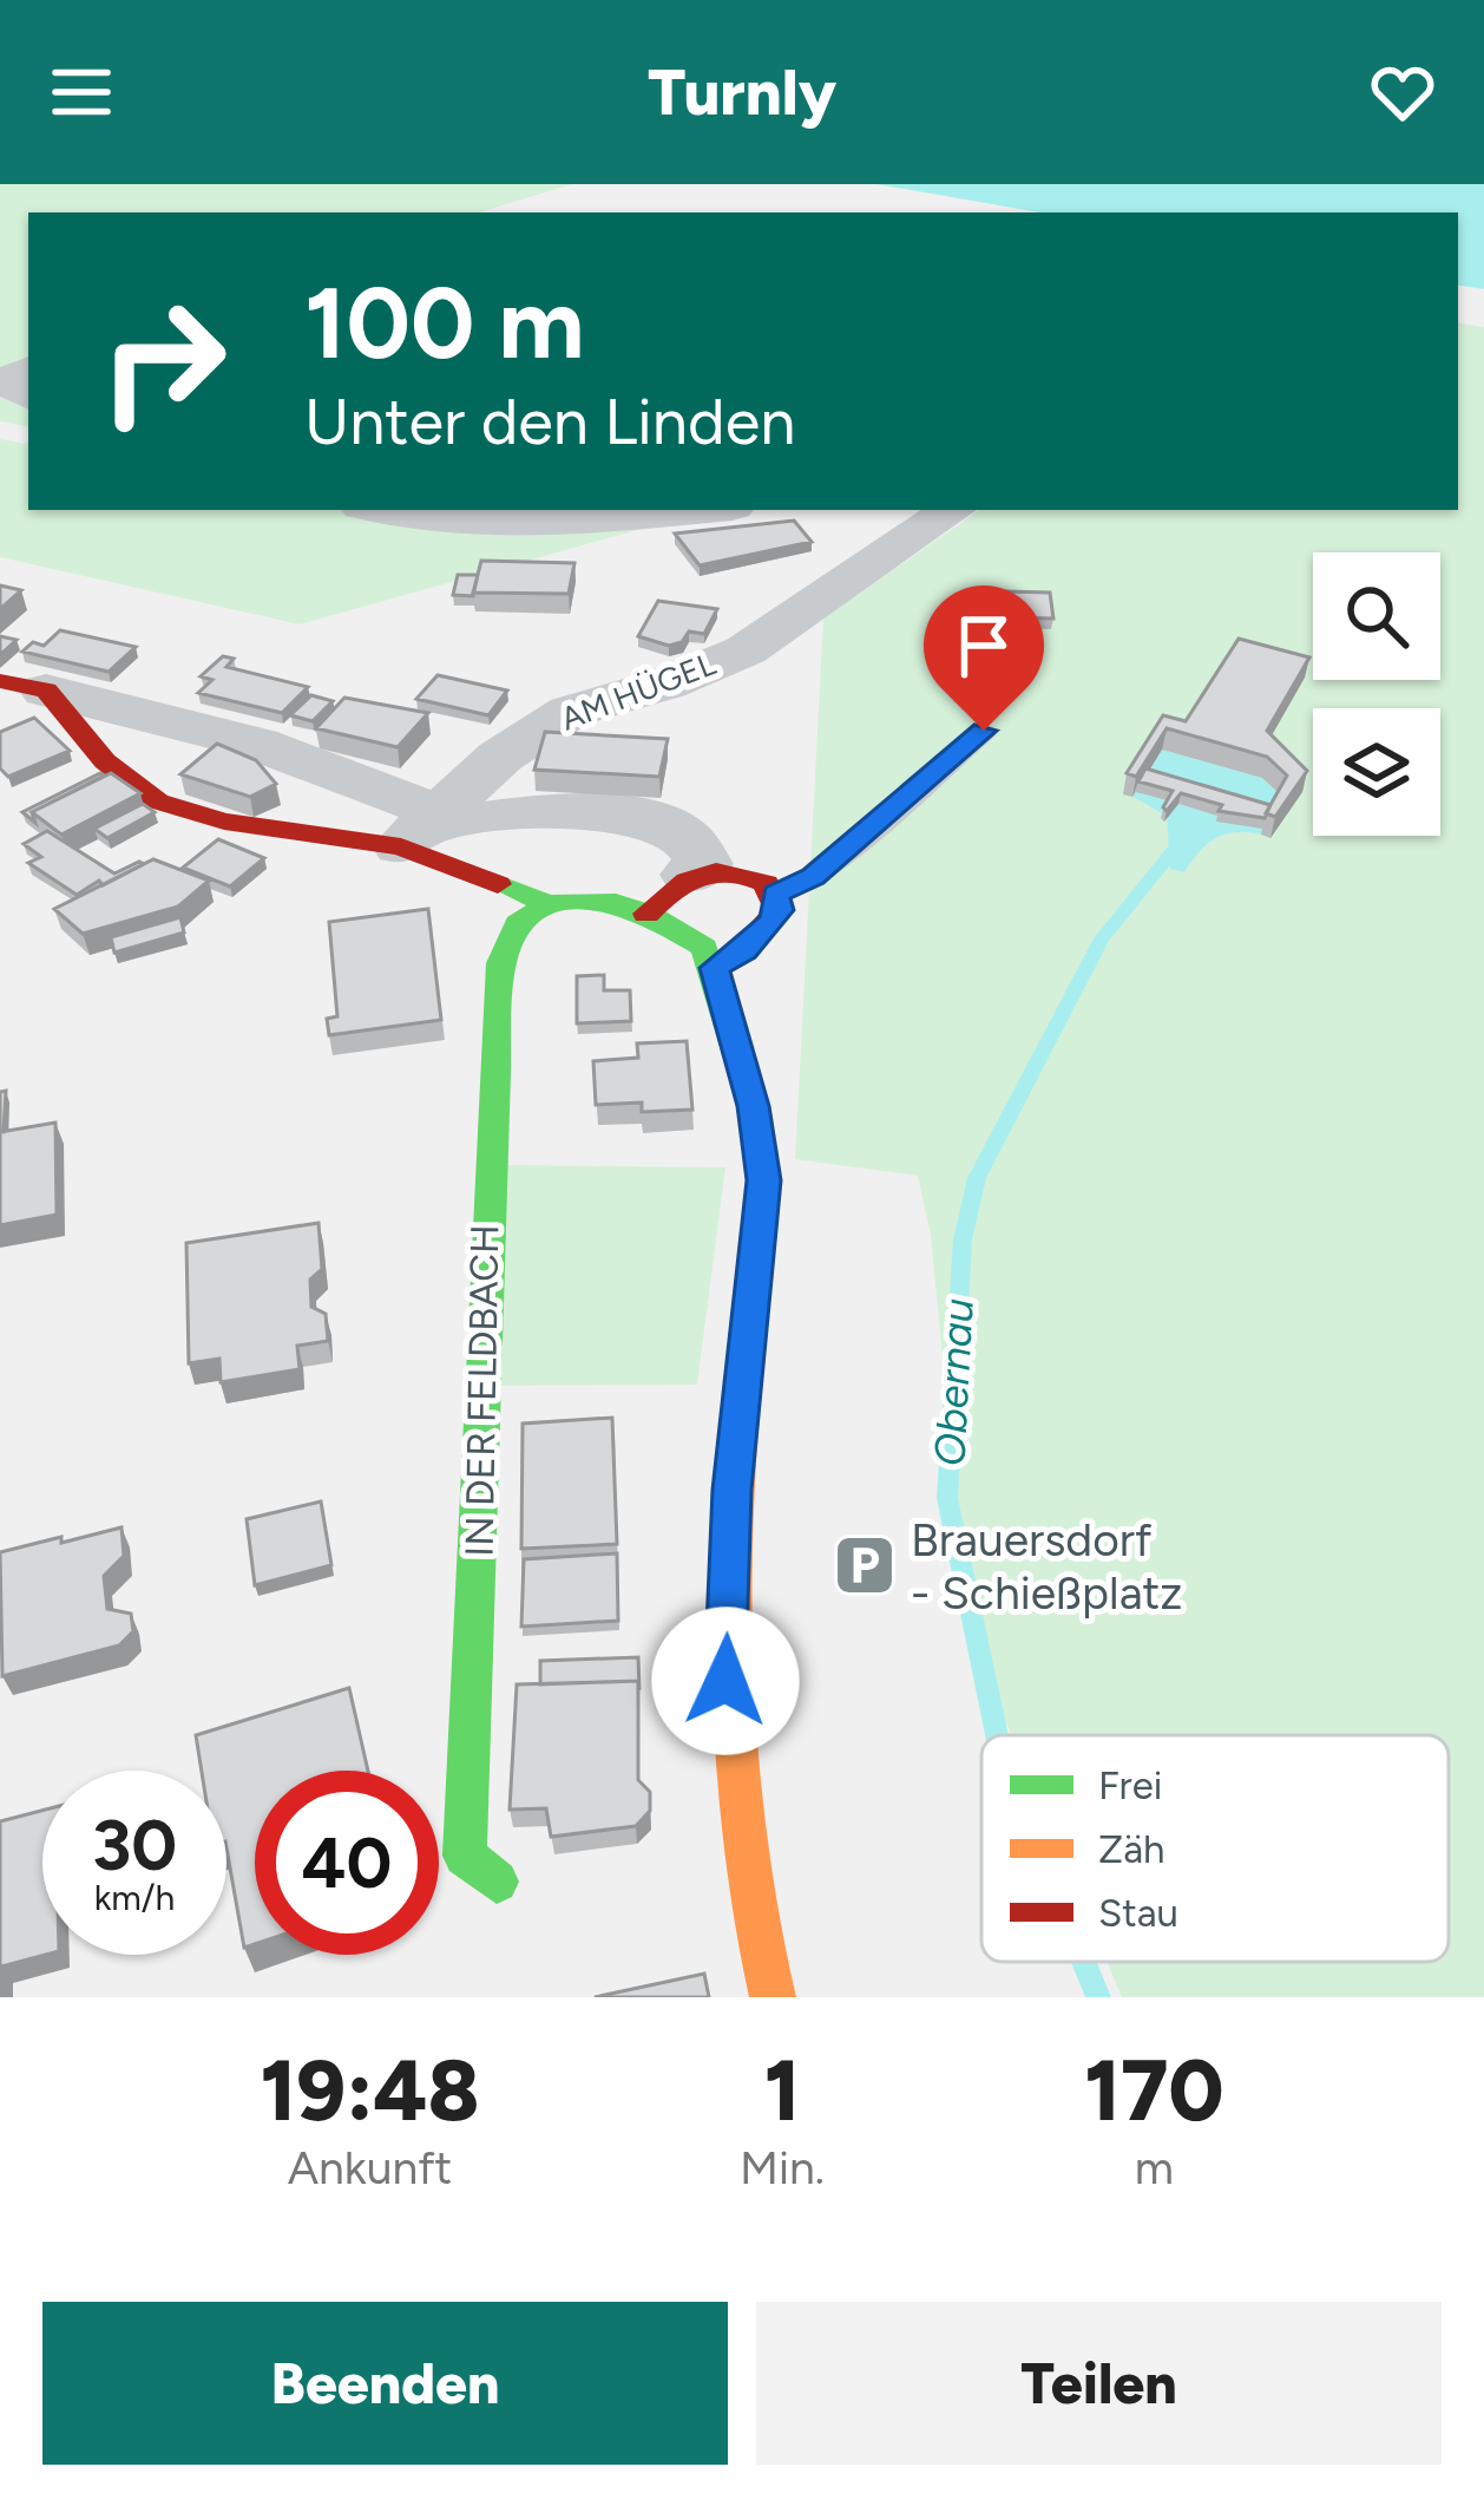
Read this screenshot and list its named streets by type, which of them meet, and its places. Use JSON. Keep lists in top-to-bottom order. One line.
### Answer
{"streets":{"street":["AM HÜGEL","IN DER FELDBACH"]},"water":["Obernau"],"places":{"parking":["Brauersdorf - Schießplatz"]},"legend":["Frei","Zäh","Stau"],"page":{"header":"Turnly","turn":["100 m","Unter den Linden"],"speed":"30 km/h","limit":"40","eta":["19:48","Ankunft","1","Min.","170","m"],"buttons":["Beenden","Teilen"]}}
